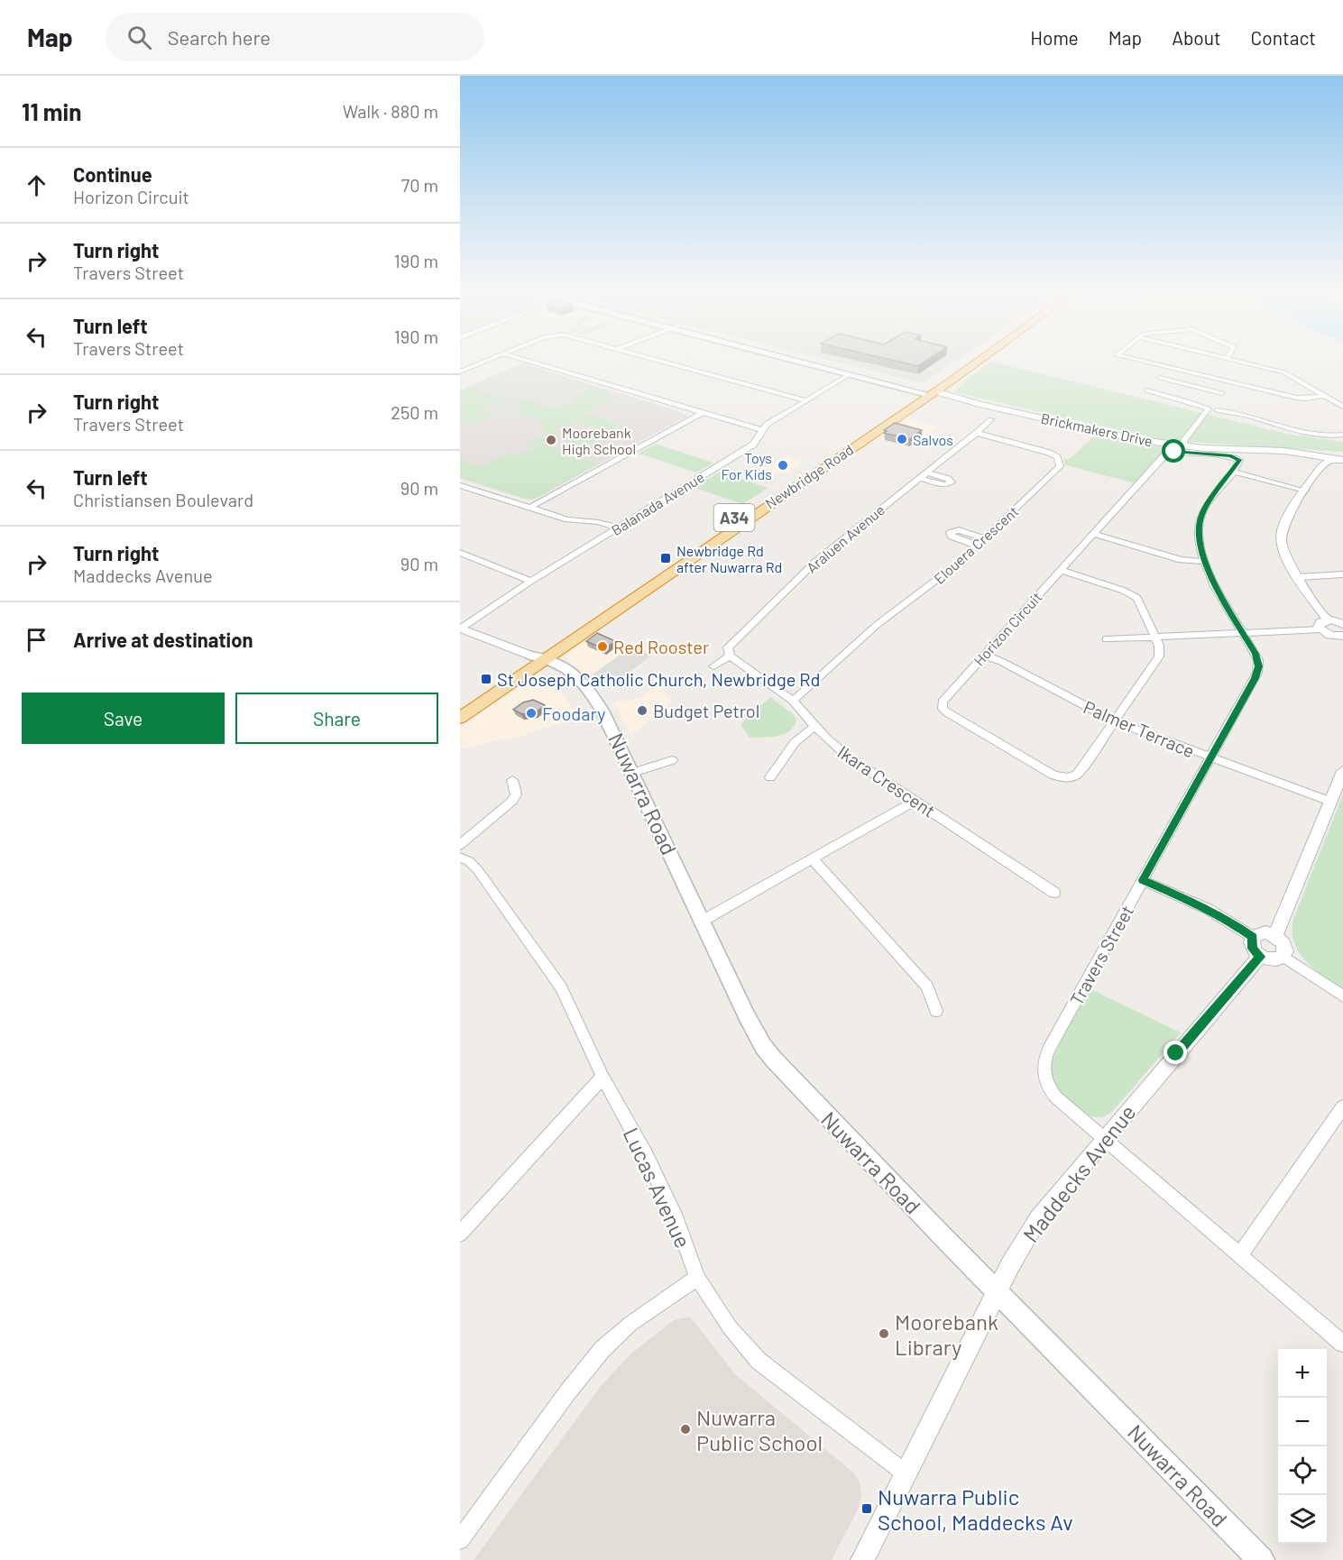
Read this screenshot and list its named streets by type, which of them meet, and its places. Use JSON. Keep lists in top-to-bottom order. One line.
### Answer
{"streets":{"highway":["Newbridge Road","A34"],"main road":["Nuwarra Road"],"street":["Brickmakers Drive","Balanada Avenue","Araluen Avenue","Elouera Crescent","Horizon Circuit","Palmer Terrace","Ikara Crescent","Travers Street","Maddecks Avenue","Lucas Avenue"]},"crossings":[["Brickmakers Drive","Newbridge Road"],["Newbridge Road","Nuwarra Road"],["Balanada Avenue","Nuwarra Road"],["Araluen Avenue","Elouera Crescent"],["Araluen Avenue","Ikara Crescent"],["Elouera Crescent","Ikara Crescent"],["Horizon Circuit","Palmer Terrace"],["Horizon Circuit","Travers Street"],["Palmer Terrace","Travers Street"],["Nuwarra Road","Maddecks Avenue"],["Travers Street","Maddecks Avenue"],["Maddecks Avenue","Lucas Avenue"]],"places":{"other":["Salvos","Moorebank High School","Toys For Kids","Red Rooster","Budget Petrol","Foodary","Moorebank Library","Nuwarra Public School"],"transit":["Newbridge Rd after Nuwarra Rd","St Joseph Catholic Church, Newbridge Rd","Nuwarra Public School, Maddecks Av"]},"page":{"header":"Map","search":"Search here","nav":["Home","Map","About","Contact"],"heading":["11 min","Walk · 880 m"],"list":[["Continue","Horizon Circuit","70 m"],["Turn right","Travers Street","190 m"],["Turn left","Travers Street","190 m"],["Turn right","Travers Street","250 m"],["Turn left","Christiansen Boulevard","90 m"],["Turn right","Maddecks Avenue","90 m"],"Arrive at destination"],"buttons":["Save","Share"],"map_buttons":["+","−"]}}
